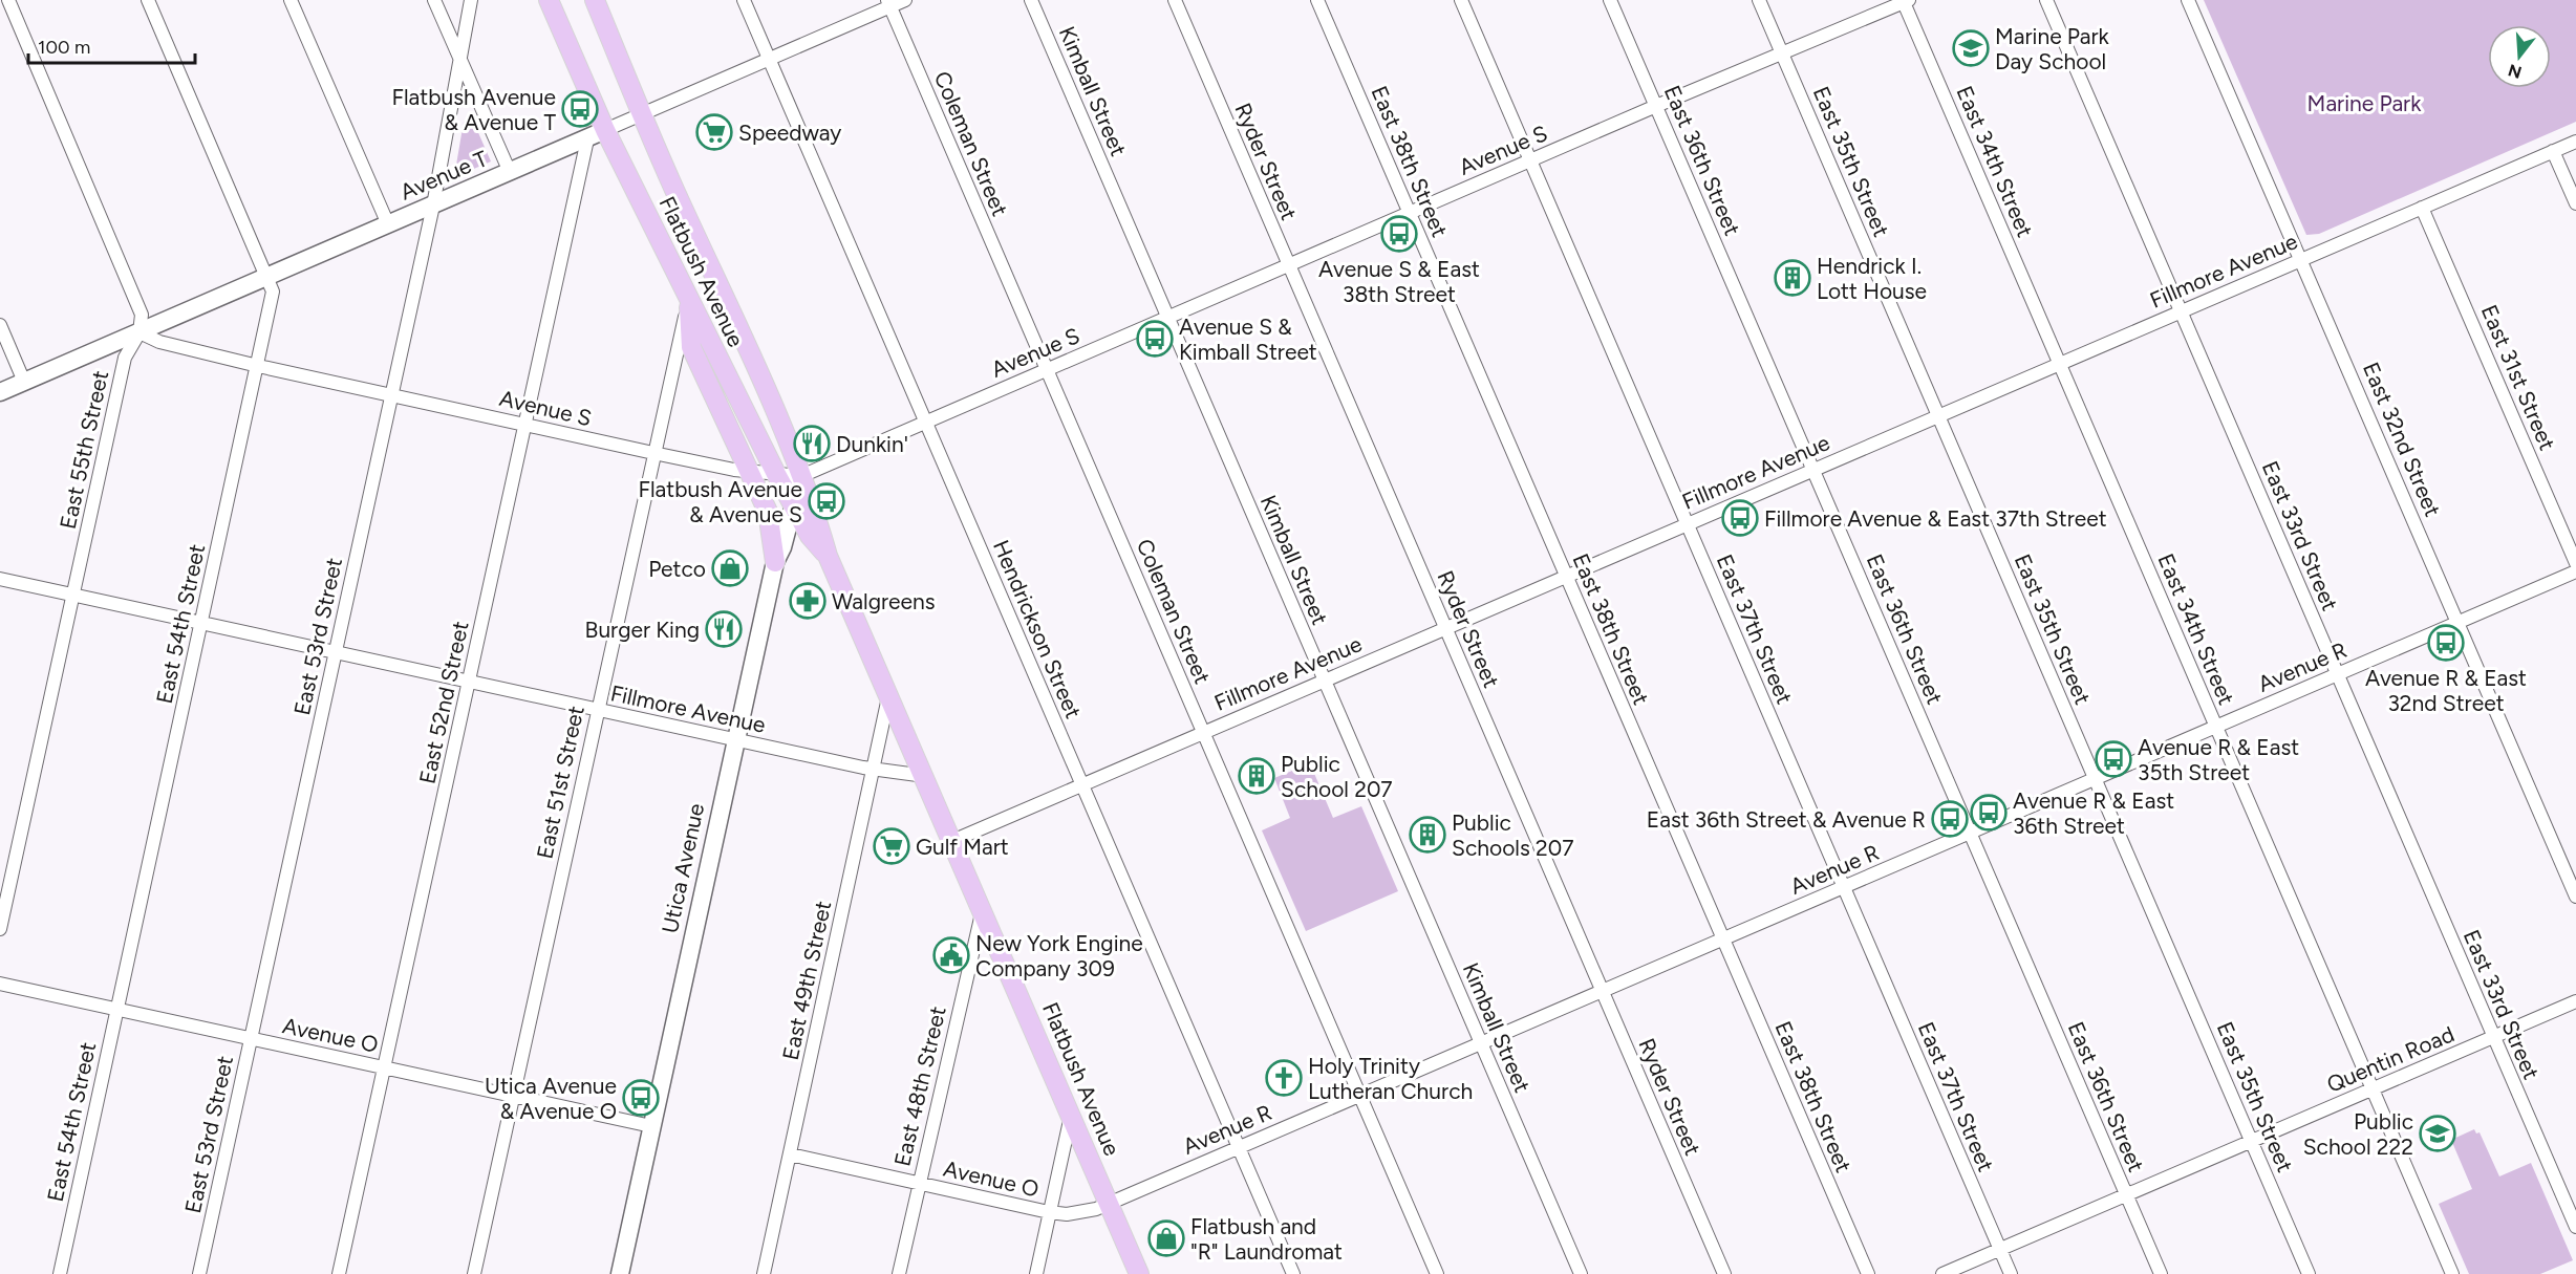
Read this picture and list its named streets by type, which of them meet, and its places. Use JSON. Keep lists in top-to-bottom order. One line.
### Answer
{"streets":{"main road":["Avenue T","Flatbush Avenue","Utica Avenue"],"street":["Kimball Street","Coleman Street","Avenue S","East 36th Street","Ryder Street","East 38th Street","East 35th Street","East 34th Street","Fillmore Avenue","East 31st Street","East 32nd Street","East 55th Street","East 33rd Street","East 54th Street","Hendrickson Street","East 37th Street","East 53rd Street","Avenue R","East 52nd Street","East 51st Street","East 49th Street","Avenue O","Quentin Road","East 48th Street"]},"crossings":[["Kimball Street","Avenue S"],["Kimball Street","Fillmore Avenue"],["Kimball Street","Avenue R"],["Coleman Street","Avenue S"],["Coleman Street","Avenue T"],["Coleman Street","Fillmore Avenue"],["Coleman Street","Avenue R"],["Avenue S","East 36th Street"],["Avenue S","Ryder Street"],["Avenue S","East 38th Street"],["Avenue S","East 35th Street"],["Avenue S","East 34th Street"],["Avenue S","Avenue T"],["Avenue S","Flatbush Avenue"],["Avenue S","East 55th Street"],["Avenue S","East 54th Street"],["Avenue S","Hendrickson Street"],["Avenue S","East 37th Street"],["Avenue S","East 53rd Street"],["Avenue S","East 52nd Street"],["Avenue S","East 51st Street"],["Avenue S","Utica Avenue"],["East 36th Street","Fillmore Avenue"],["East 36th Street","Avenue R"],["East 36th Street","Quentin Road"],["Ryder Street","Fillmore Avenue"],["Ryder Street","Avenue R"],["East 38th Street","Fillmore Avenue"],["East 38th Street","Avenue R"],["East 35th Street","Fillmore Avenue"],["East 35th Street","Avenue R"],["East 35th Street","Quentin Road"],["East 34th Street","Fillmore Avenue"],["East 34th Street","Avenue R"],["East 34th Street","Quentin Road"],["Avenue T","Flatbush Avenue"],["Avenue T","East 55th Street"],["Avenue T","East 54th Street"],["Avenue T","Hendrickson Street"],["Avenue T","East 53rd Street"],["Avenue T","East 52nd Street"],["Fillmore Avenue","Flatbush Avenue"],["Fillmore Avenue","East 31st Street"],["Fillmore Avenue","East 32nd Street"],["Fillmore Avenue","East 55th Street"],["Fillmore Avenue","East 33rd Street"],["Fillmore Avenue","East 54th Street"],["Fillmore Avenue","Hendrickson Street"],["Fillmore Avenue","East 37th Street"],["Fillmore Avenue","East 53rd Street"],["Fillmore Avenue","East 52nd Street"],["Fillmore Avenue","East 51st Street"],["Fillmore Avenue","Utica Avenue"],["Fillmore Avenue","East 49th Street"],["Flatbush Avenue","Avenue R"],["Flatbush Avenue","East 51st Street"],["Flatbush Avenue","Utica Avenue"],["Flatbush Avenue","East 49th Street"],["Flatbush Avenue","Avenue O"],["Flatbush Avenue","East 48th Street"],["East 32nd Street","Avenue R"],["East 33rd Street","Avenue R"],["East 33rd Street","Quentin Road"],["East 54th Street","Avenue O"],["Hendrickson Street","Avenue R"],["East 37th Street","Avenue R"],["East 37th Street","Quentin Road"],["East 53rd Street","Avenue O"],["Avenue R","Avenue O"],["East 52nd Street","Avenue O"],["East 51st Street","Avenue O"],["Utica Avenue","Avenue O"],["East 49th Street","Avenue O"],["Avenue O","East 48th Street"]],"parks":["Marine Park"],"places":{"school or university":["Marine Park Day School","Public School 222"],"bus stop":["Flatbush Avenue & Avenue T","Avenue S & East 38th Street","Avenue S & Kimball Street","Flatbush Avenue & Avenue S","Fillmore Avenue & East 37th Street","Avenue R & East 32nd Street","Avenue R & East 35th Street","Avenue R & East 36th Street","East 36th Street & Avenue R","Utica Avenue & Avenue O"],"supermarket":["Speedway","Gulf Mart"],"building":["Hendrick I. Lott House","Public School 207","Public Schools 207"],"restaurant":["Dunkin'","Burger King"],"shop":["Petco","Flatbush and \"R\" Laundromat"],"pharmacy":["Walgreens"],"public building":["New York Engine Company 309"],"church":["Holy Trinity Lutheran Church"]},"scale_bar":"100 m","north":"bottom"}
